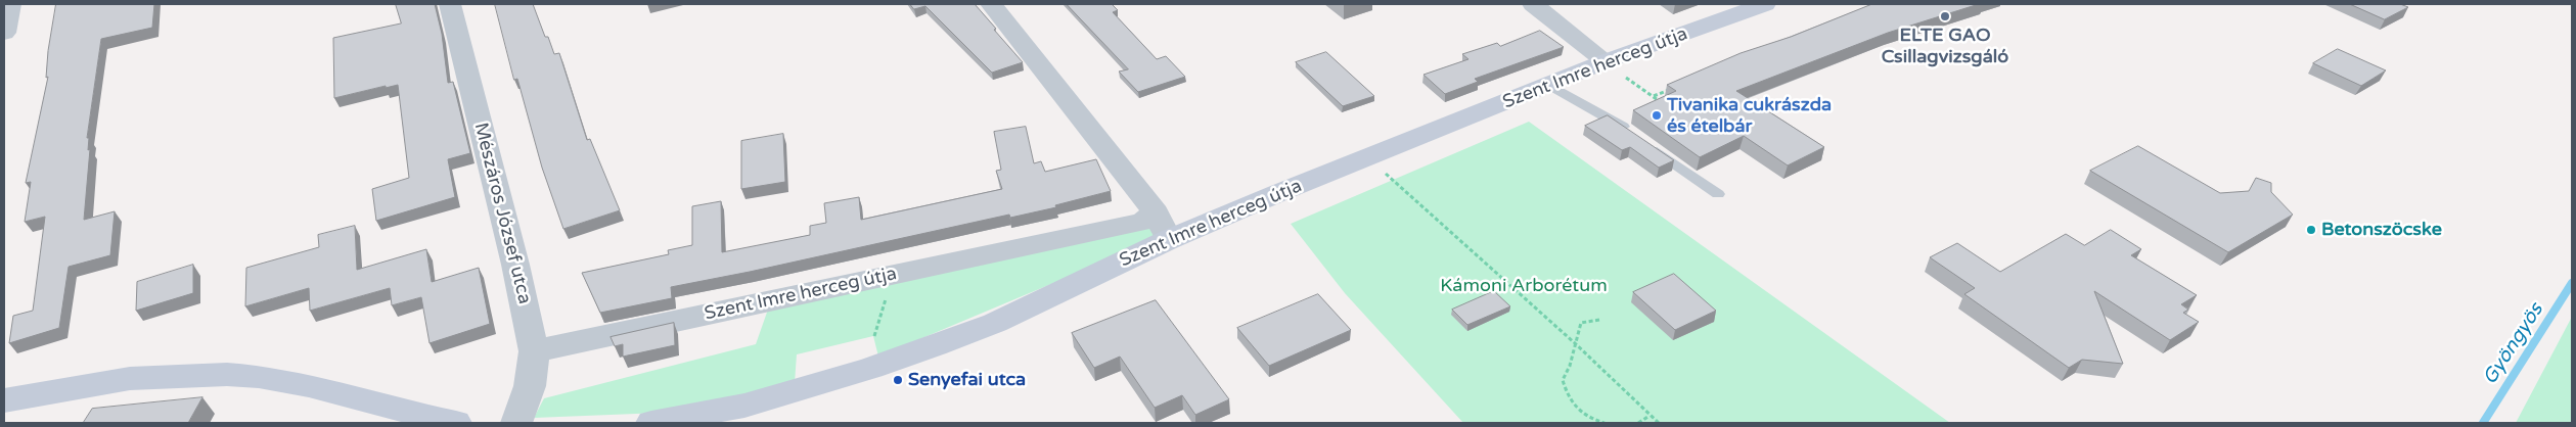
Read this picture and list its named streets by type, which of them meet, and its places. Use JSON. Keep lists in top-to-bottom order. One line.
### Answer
{"streets":{"main road":["Szent Imre herceg útja"],"street":["Mészáros József utca"]},"crossings":[["Szent Imre herceg útja","Mészáros József utca"]],"water":["Gyöngyös"],"parks":["Kámoni Arborétum"],"places":["ELTE GAO Csillagvizsgáló","Tivanika cukrászda és ételbár","Betonszöcske","Senyefai utca"]}
